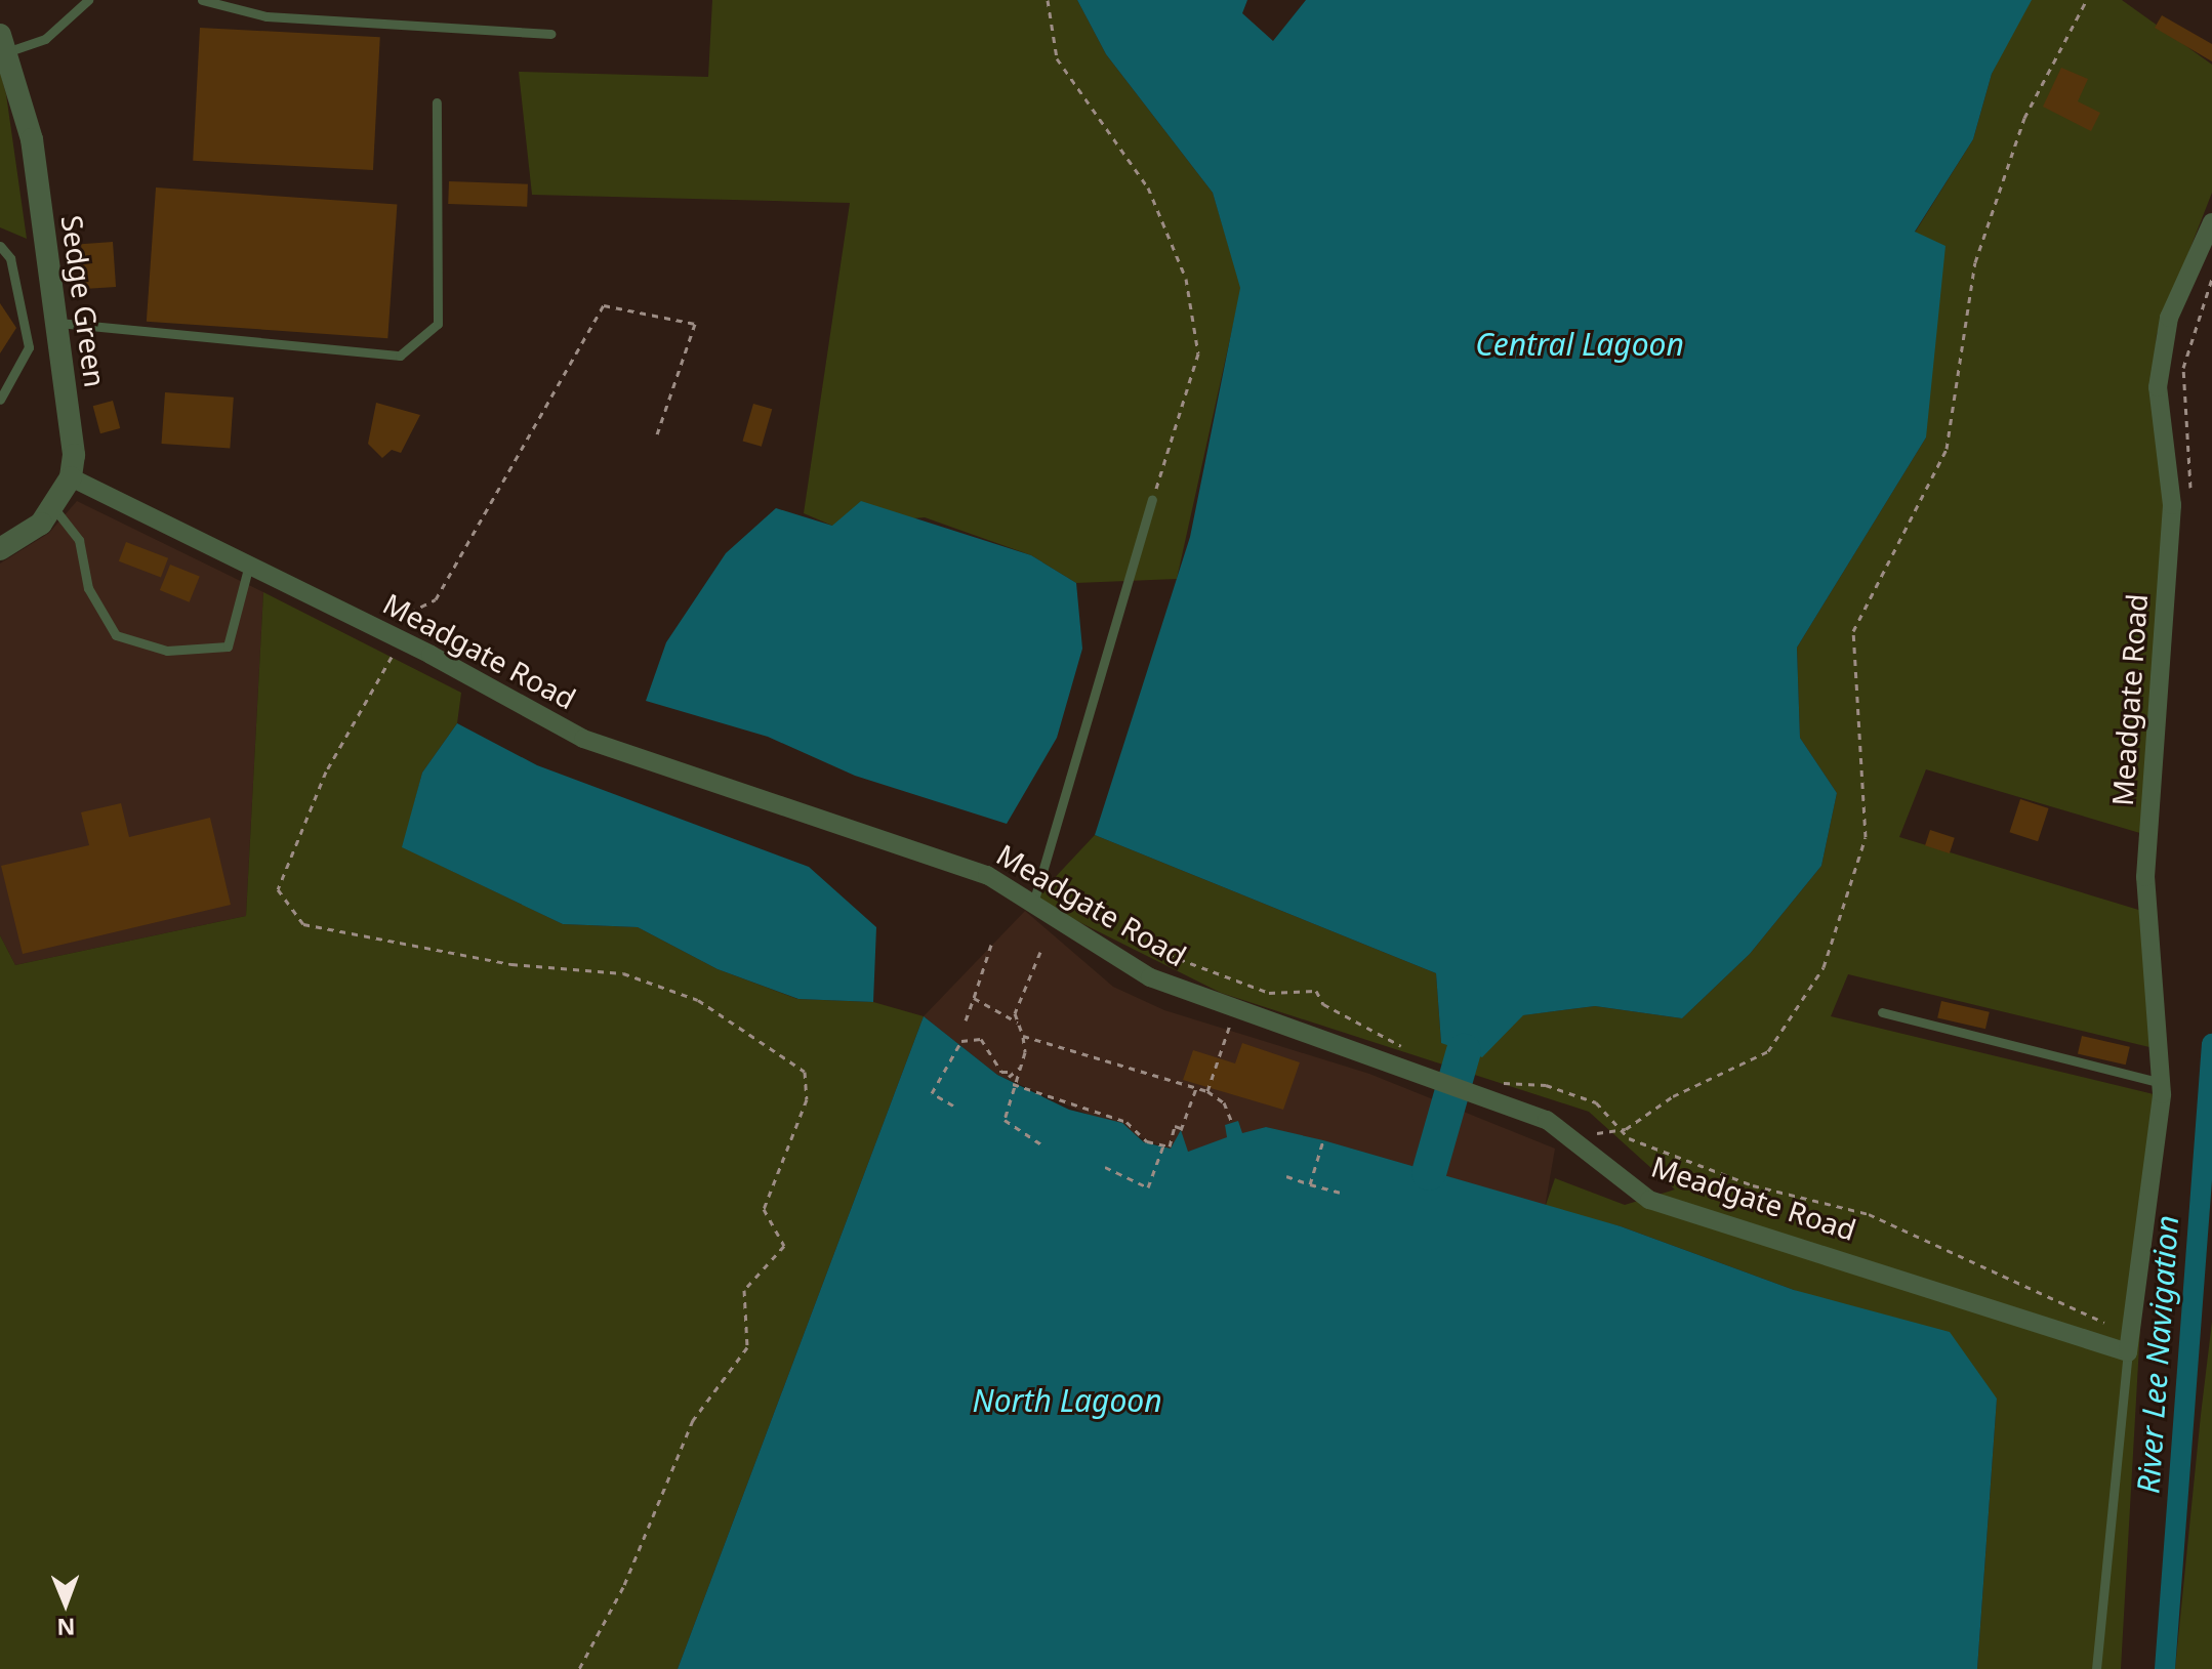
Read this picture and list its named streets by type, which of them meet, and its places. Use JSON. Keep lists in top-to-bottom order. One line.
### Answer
{"streets":{"street":["Sedge Green","Meadgate Road"]},"crossings":[["Sedge Green","Meadgate Road"]],"water":["Central Lagoon","River Lee Navigation","North Lagoon"],"north":"bottom"}
